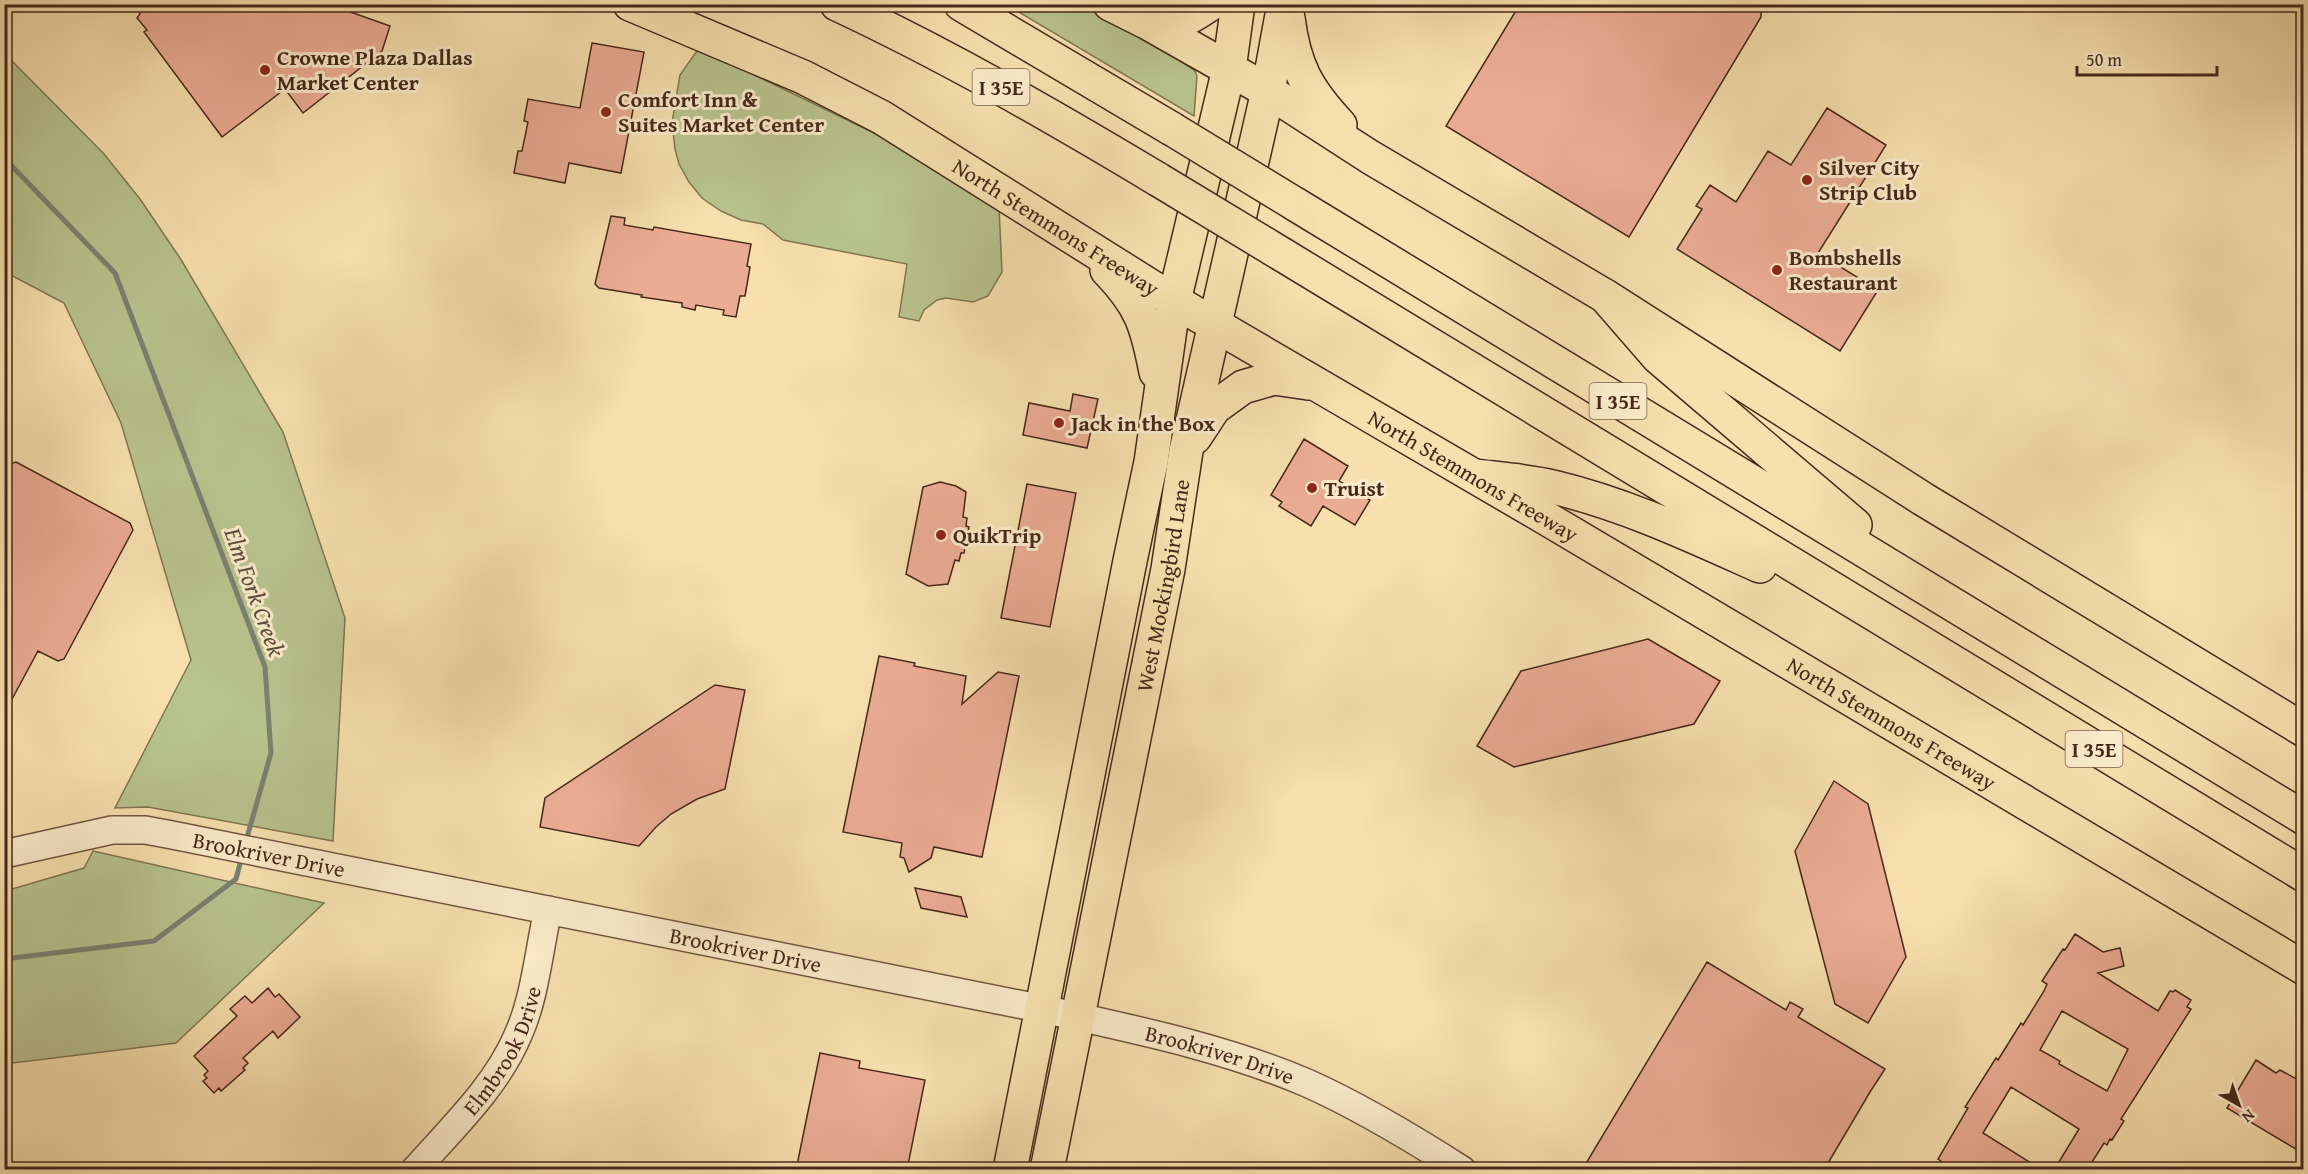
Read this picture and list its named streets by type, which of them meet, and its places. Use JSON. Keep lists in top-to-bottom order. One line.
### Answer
{"streets":{"main road":["I 35E","North Stemmons Freeway","West Mockingbird Lane"],"street":["Brookriver Drive","Elmbrook Drive"]},"crossings":[["North Stemmons Freeway","West Mockingbird Lane"],["West Mockingbird Lane","Brookriver Drive"],["Brookriver Drive","Elmbrook Drive"]],"water":["Elm Fork Creek"],"places":["Crowne Plaza Dallas Market Center","Comfort Inn & Suites Market Center","Silver City Strip Club","Bombshells Restaurant","Jack in the Box","Truist","QuikTrip"],"scale_bar":"50 m","north":"bottom right"}
